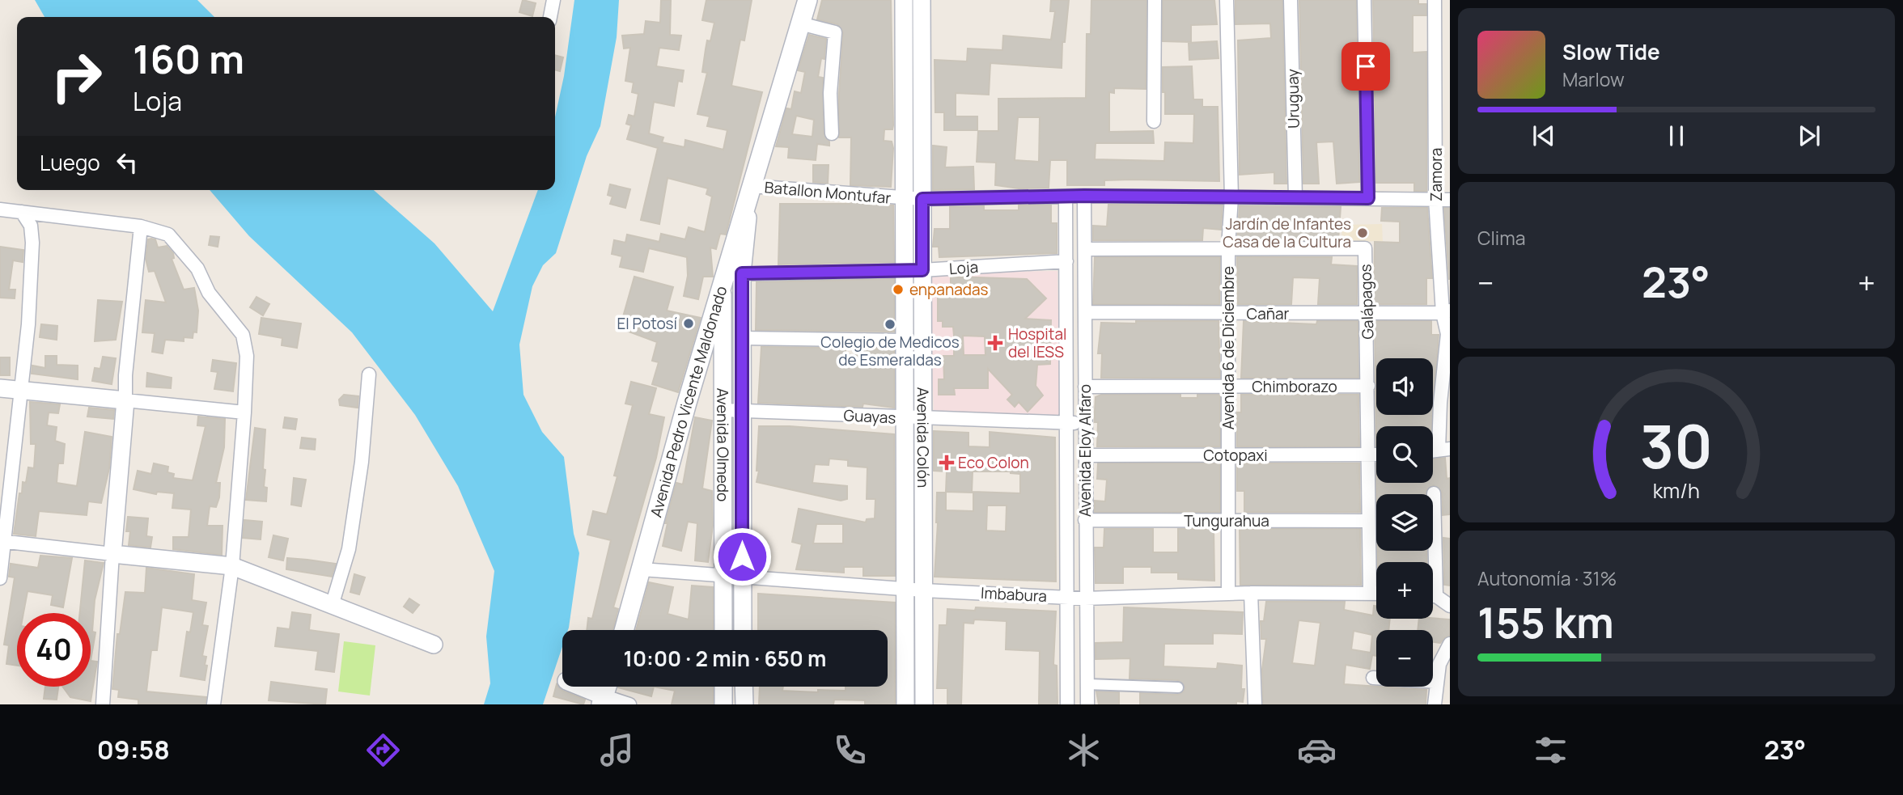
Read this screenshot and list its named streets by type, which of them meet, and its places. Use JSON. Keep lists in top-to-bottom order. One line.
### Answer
{"streets":{"main road":["Avenida Pedro Vicente Maldonado"],"street":["Uruguay","Zamora","Batallon Montufar","Loja","Galápagos","Cañar","Avenida 6 de Diciembre","Chimborazo","Guayas","Avenida Colón","Avenida Olmedo","Avenida Eloy Alfaro","Cotopaxi","Tungurahua","Imbabura"]},"crossings":[["Uruguay","Batallon Montufar"],["Zamora","Batallon Montufar"],["Zamora","Cañar"],["Batallon Montufar","Avenida 6 de Diciembre"],["Batallon Montufar","Avenida Pedro Vicente Maldonado"],["Batallon Montufar","Avenida Colón"],["Batallon Montufar","Avenida Eloy Alfaro"],["Loja","Avenida Pedro Vicente Maldonado"],["Loja","Avenida Colón"],["Loja","Avenida Olmedo"],["Loja","Avenida Eloy Alfaro"],["Galápagos","Cañar"],["Galápagos","Avenida 6 de Diciembre"],["Galápagos","Chimborazo"],["Galápagos","Cotopaxi"],["Galápagos","Tungurahua"],["Galápagos","Imbabura"],["Cañar","Avenida 6 de Diciembre"],["Cañar","Avenida Eloy Alfaro"],["Avenida 6 de Diciembre","Chimborazo"],["Avenida 6 de Diciembre","Cotopaxi"],["Avenida 6 de Diciembre","Tungurahua"],["Avenida 6 de Diciembre","Imbabura"],["Chimborazo","Avenida Eloy Alfaro"],["Avenida Pedro Vicente Maldonado","Avenida Olmedo"],["Avenida Pedro Vicente Maldonado","Imbabura"],["Guayas","Avenida Colón"],["Guayas","Avenida Olmedo"],["Guayas","Avenida Eloy Alfaro"],["Avenida Colón","Imbabura"],["Avenida Olmedo","Imbabura"],["Avenida Eloy Alfaro","Cotopaxi"],["Avenida Eloy Alfaro","Tungurahua"],["Avenida Eloy Alfaro","Imbabura"]],"places":{"other":["Jardín de Infantes Casa de la Cultura","enpanadas","El Potosí","Colegio de Medicos de Esmeraldas"],"health":["Hospital del IESS","Eco Colon"]},"page":{"turn":["160 m","Loja"],"song":["Slow Tide","Marlow"],"then":"Luego","tile":["Clima",["Autonomía · 31%","155 km"]],"heat":["−","23°","+"],"map_buttons":["+","−"],"limit":"40","trip":"10:00 · 2 min · 650 m","tabs":["09:58","23°"],"gauge":["30","km/h"]}}
